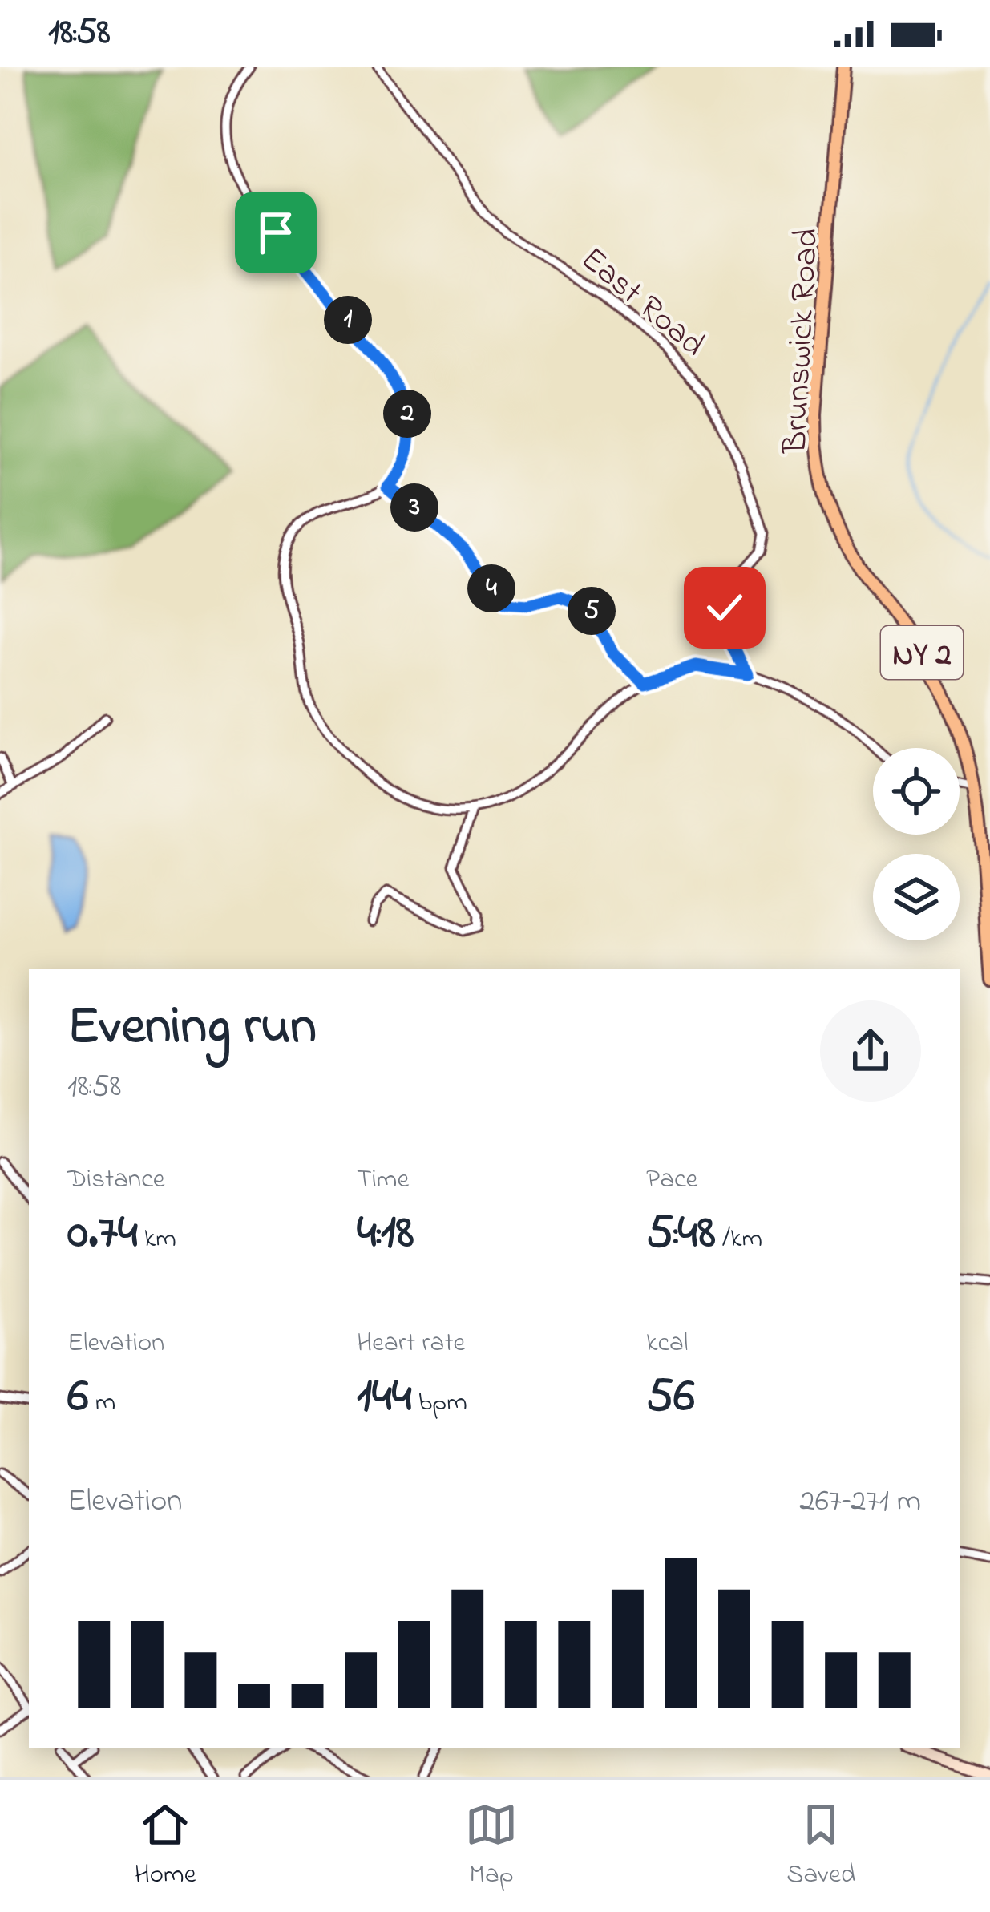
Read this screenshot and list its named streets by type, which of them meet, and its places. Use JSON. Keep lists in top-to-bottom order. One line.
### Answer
{"streets":{"main road":["Brunswick Road","NY 2"],"street":["East Road"]},"page":{"status":"18:58","pins":["1","2","3","4","5"],"heading":["Evening run","18:58"],"stats":[["Distance","0.74 km"],["Time","4:18"],["Pace","5:48 /km"],["Elevation","6 m"],["Heart rate","144 bpm"],["kcal","56"]],"chart":["Elevation","267–271 m"],"tabs":["Home","Map","Saved"]}}
